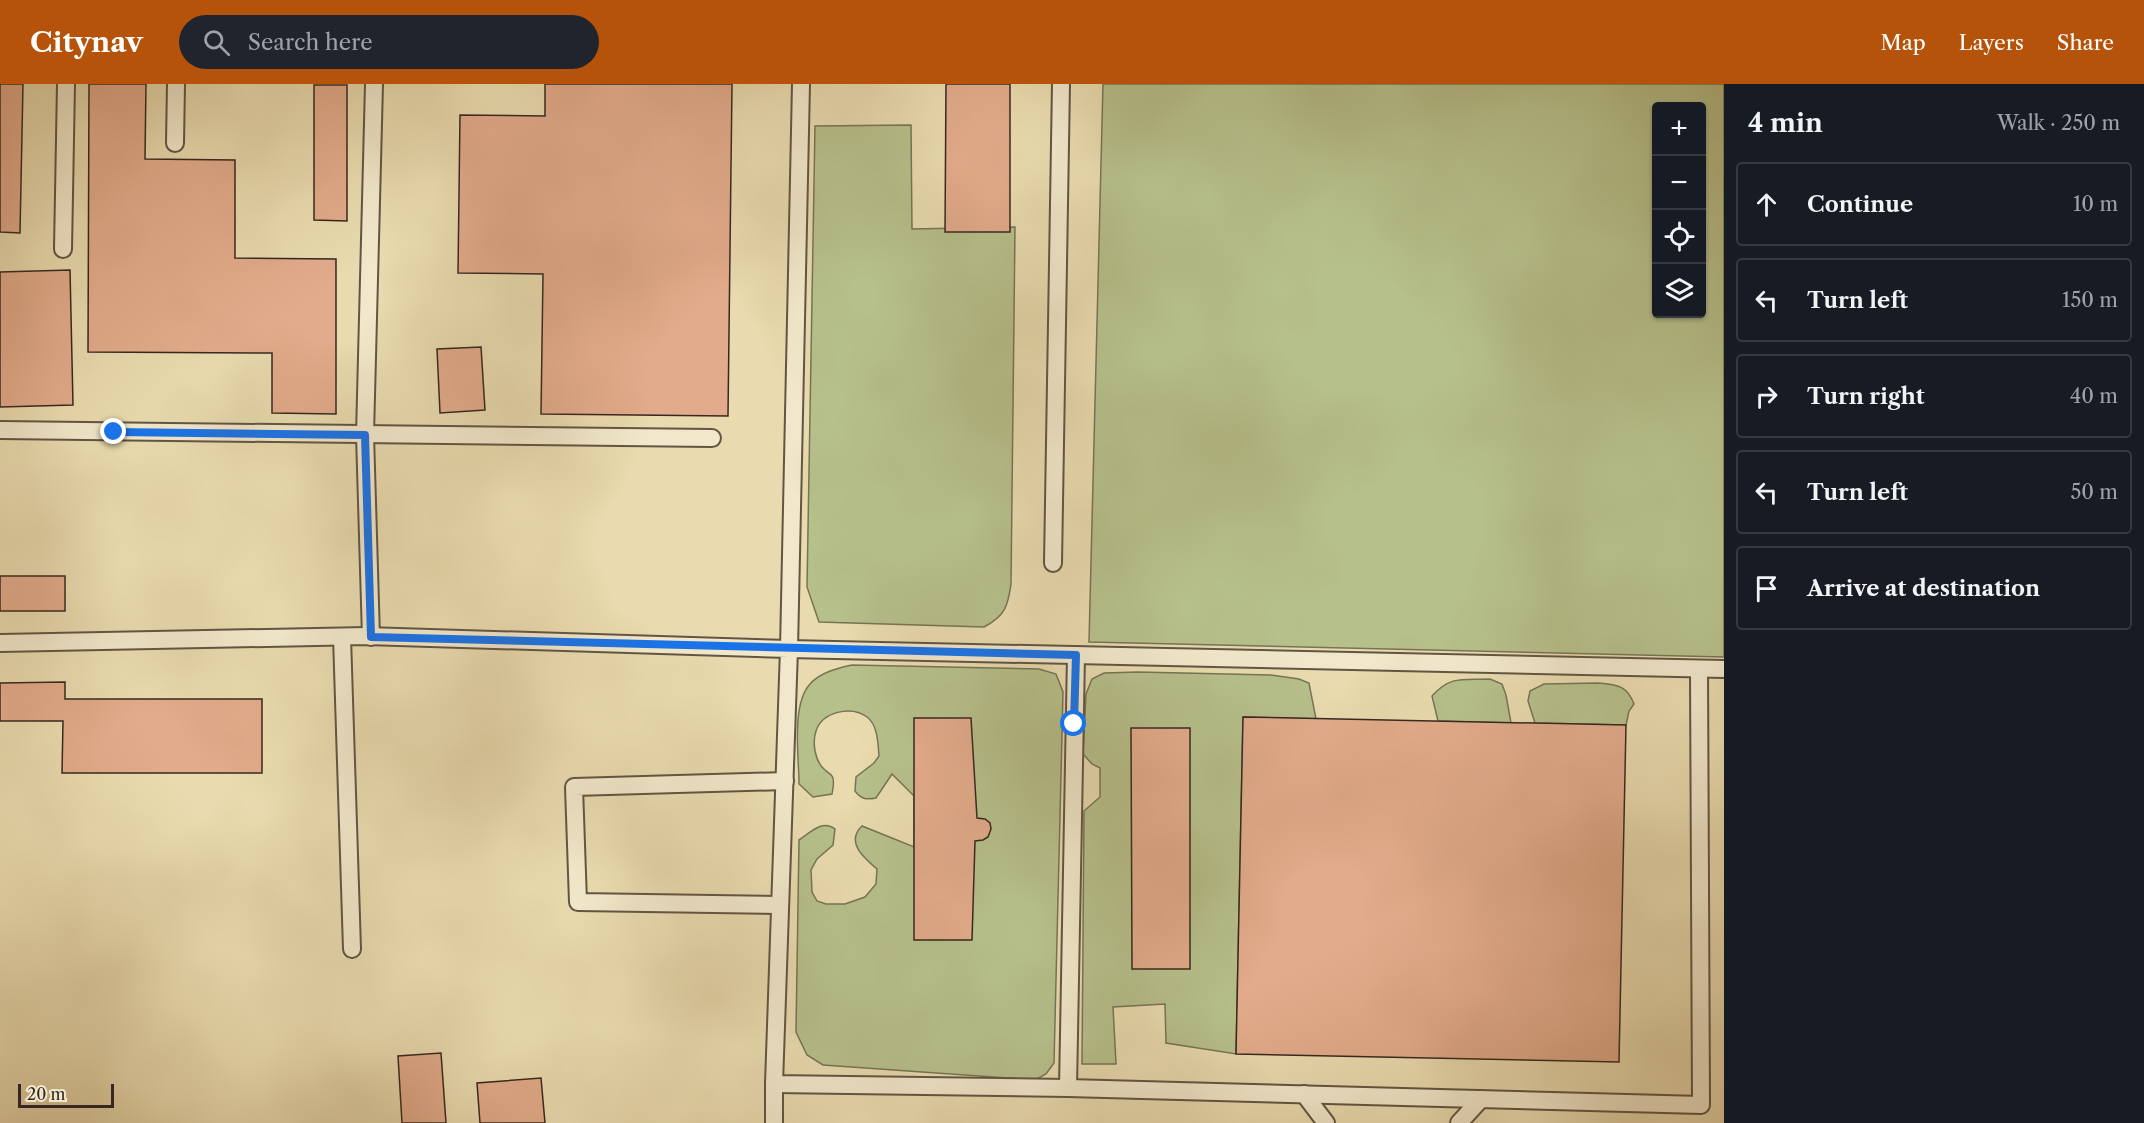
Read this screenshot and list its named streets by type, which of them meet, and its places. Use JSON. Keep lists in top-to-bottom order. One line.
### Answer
{"scale_bar":"20 m","page":{"header":"Citynav","search":"Search here","nav":["Map","Layers","Share"],"heading":["4 min","Walk · 250 m"],"map_buttons":["+","−"],"list":[["Continue","10 m"],["Turn left","150 m"],["Turn right","40 m"],["Turn left","50 m"],"Arrive at destination"],"scale":"20 m"}}
